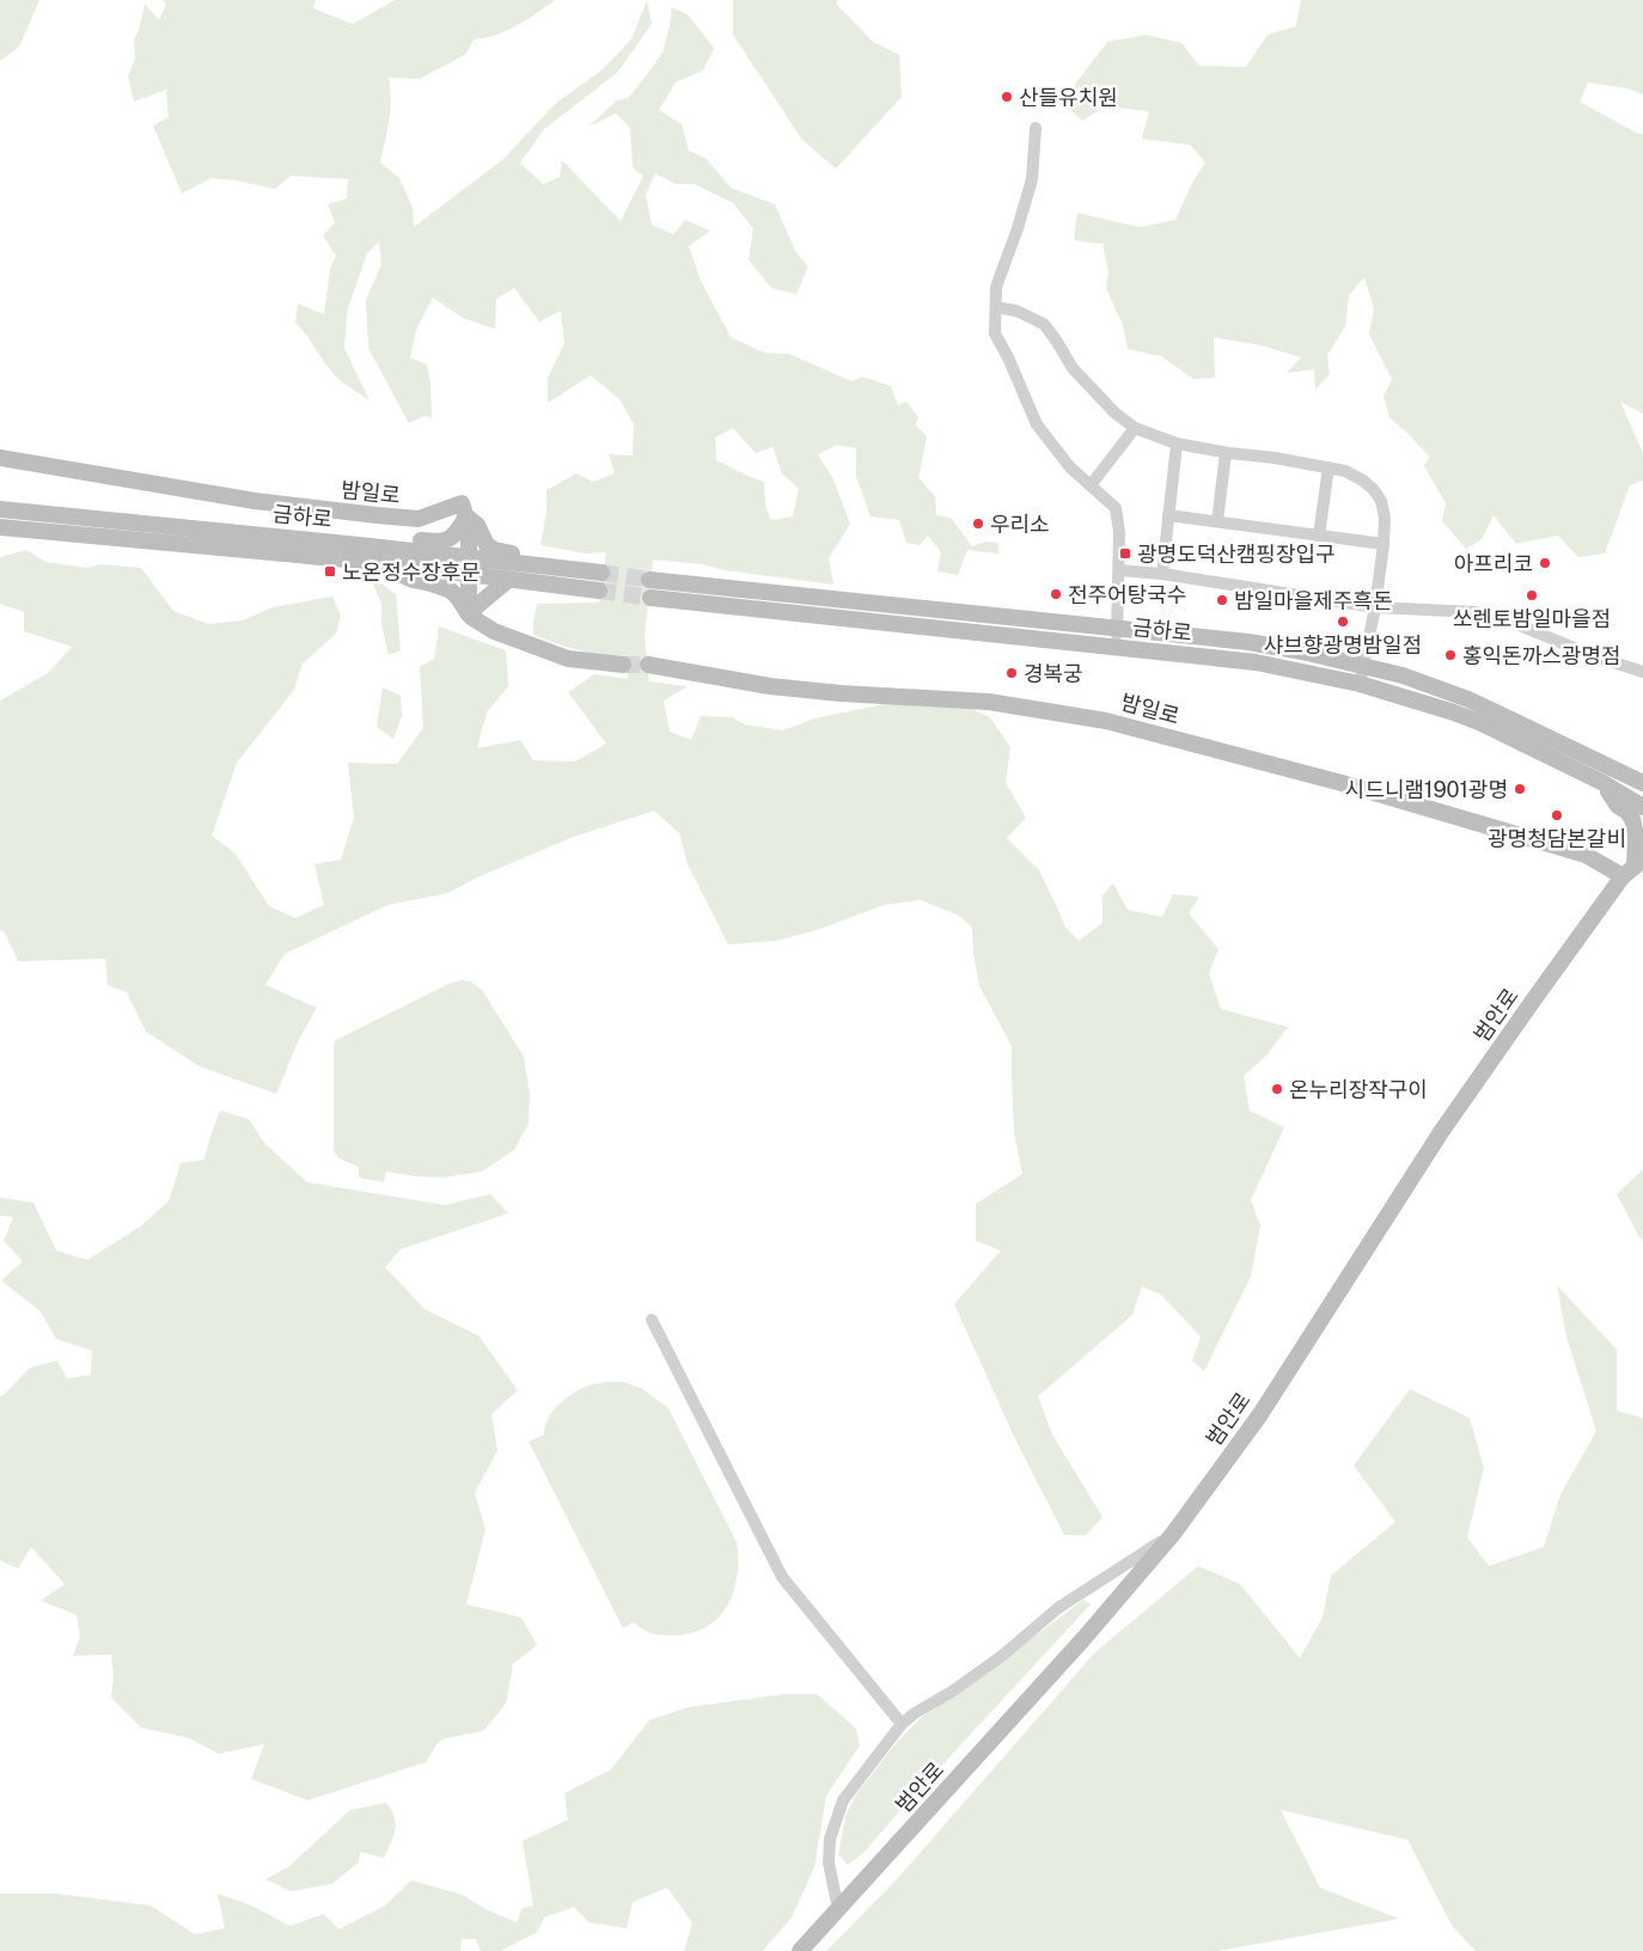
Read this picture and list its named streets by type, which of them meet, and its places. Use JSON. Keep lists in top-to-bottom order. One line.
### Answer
{"streets":{"main road":["밤일로","금하로","범안로"]},"crossings":[["밤일로","범안로"]],"places":{"other":["산들유치원","우리소","아프리코","전주어탕국수","쏘렌토밤일마을점","밤일마을제주흑돈","샤브향광명밤일점","홍익돈까스광명점","경복궁","시드니램1901광명","광명청담본갈비","온누리장작구이"],"transit":["광명도덕산캠핑장입구","노온정수장후문"]}}
